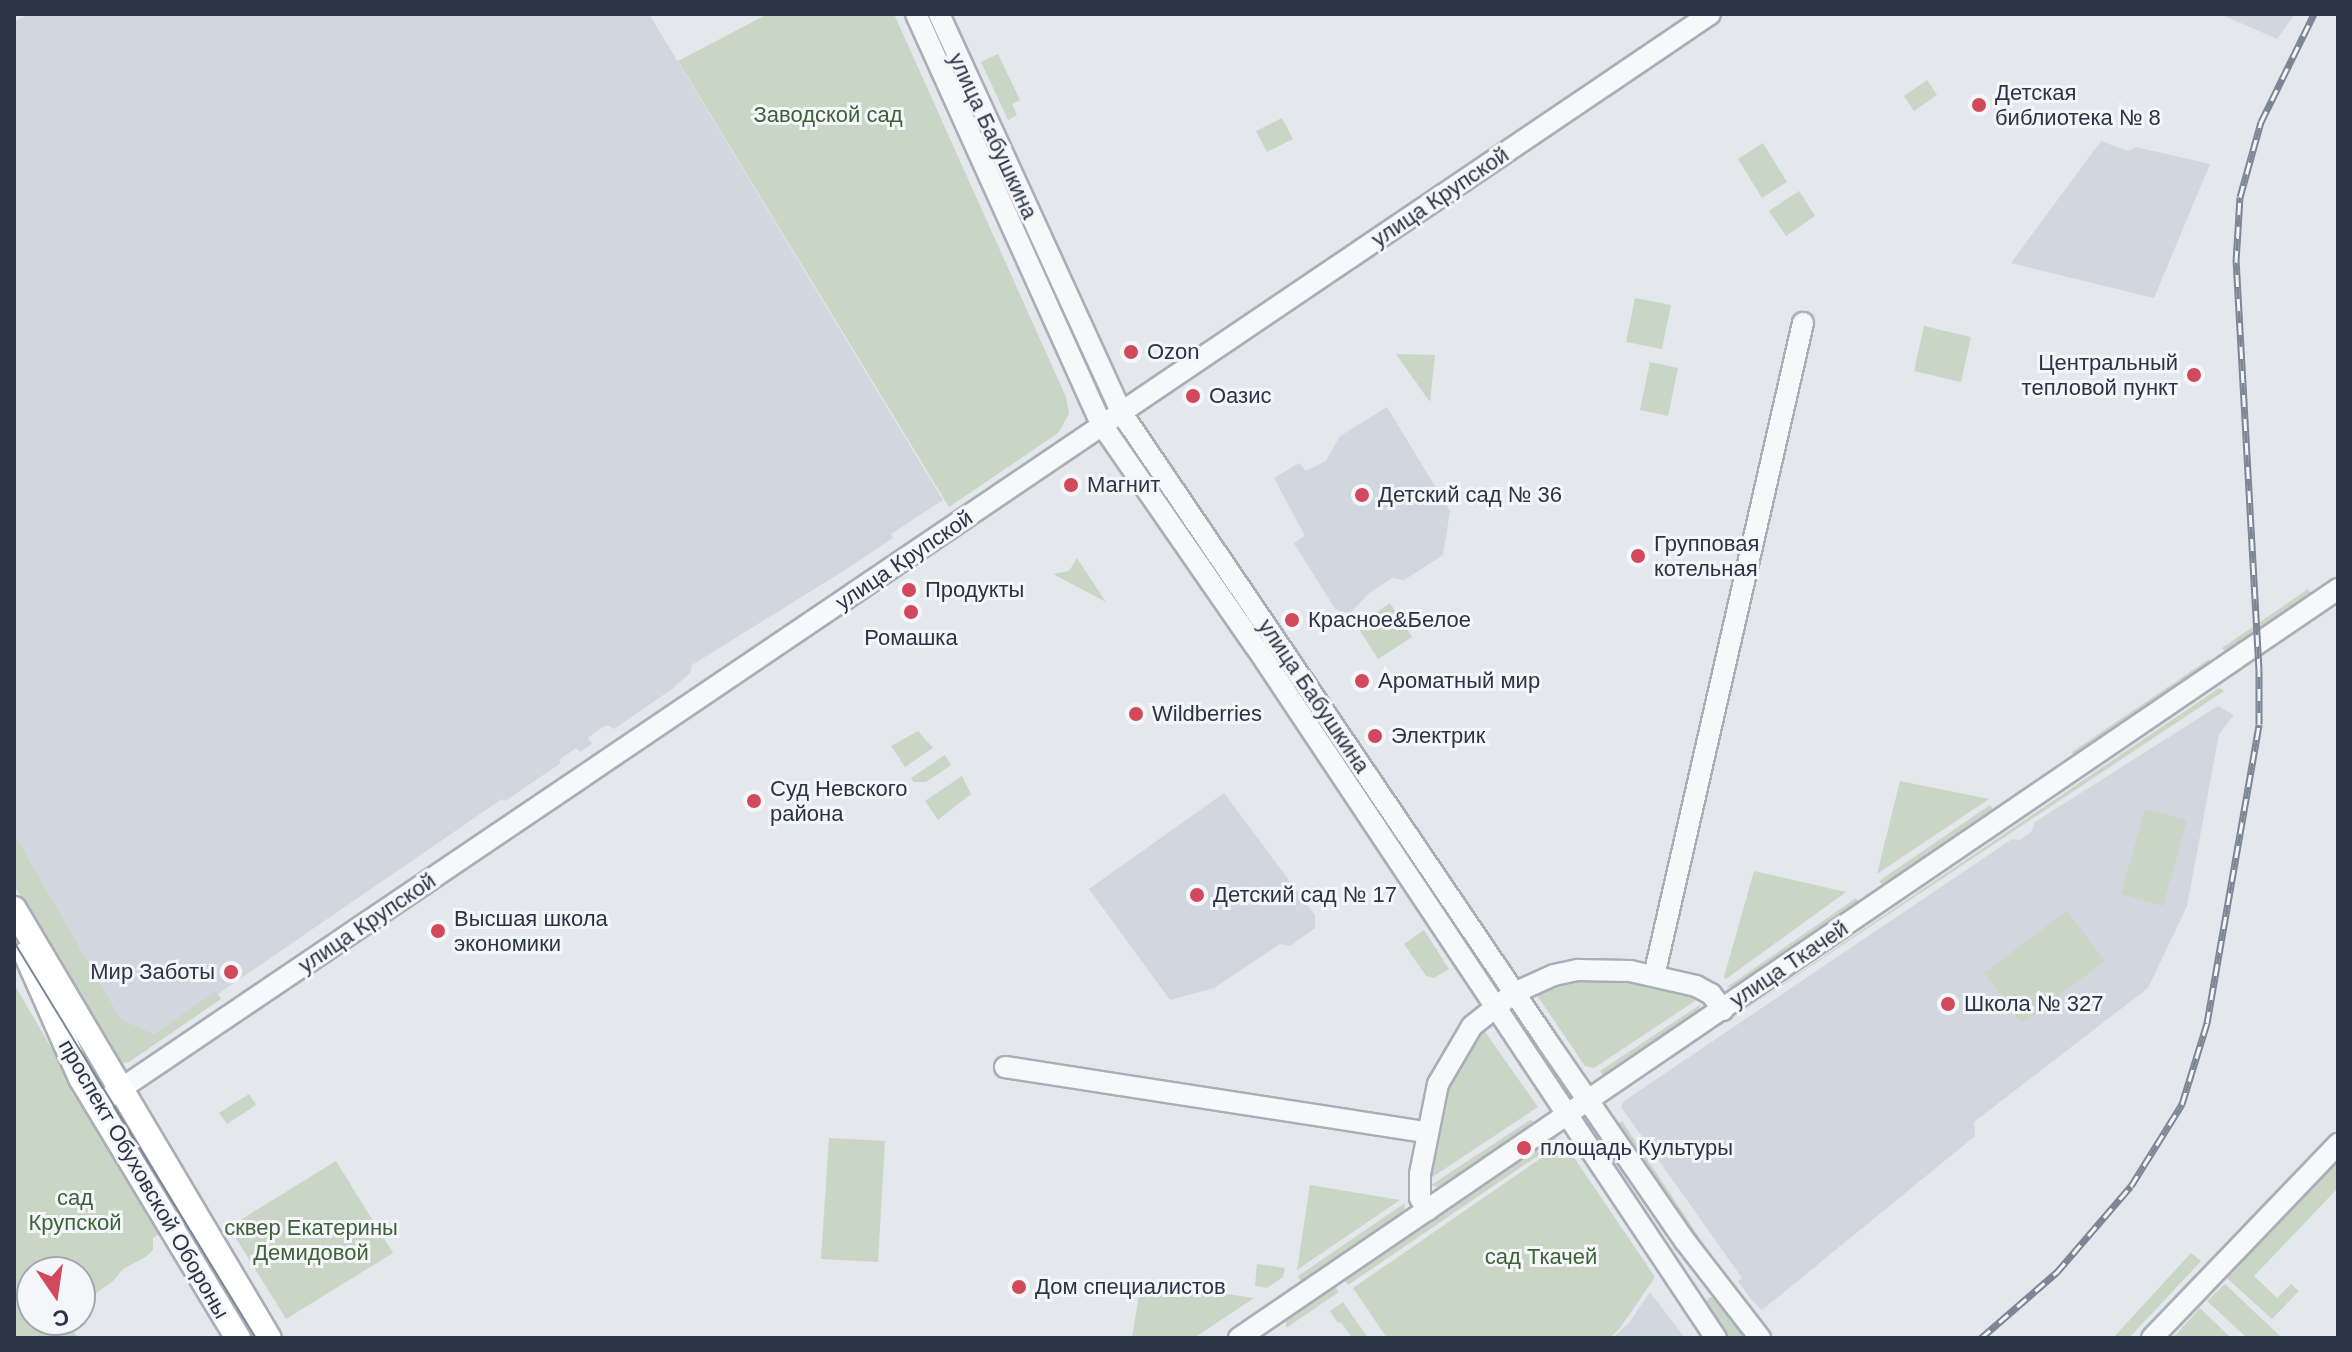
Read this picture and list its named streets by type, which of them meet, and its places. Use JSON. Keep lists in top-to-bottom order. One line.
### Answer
{"streets":{"main road":["проспект Обуховской Обороны"],"street":["улица Бабушкина","улица Крупской","улица Ткачей"]},"crossings":[["улица Бабушкина","улица Крупской"],["улица Бабушкина","улица Ткачей"],["улица Крупской","проспект Обуховской Обороны"]],"parks":["Заводской сад","сад Крупской","сквер Екатерины Демидовой","сад Ткачей"],"places":["Детская библиотека № 8","Ozon","Центральный тепловой пункт","Оазис","Магнит","Детский сад № 36","Групповая котельная","Продукты","Ромашка","Красное&Белое","Ароматный мир","Wildberries","Электрик","Суд Невского района","Детский сад № 17","Высшая школа экономики","Мир Заботы","Школа № 327","площадь Культуры","Дом специалистов"],"north":"bottom"}
